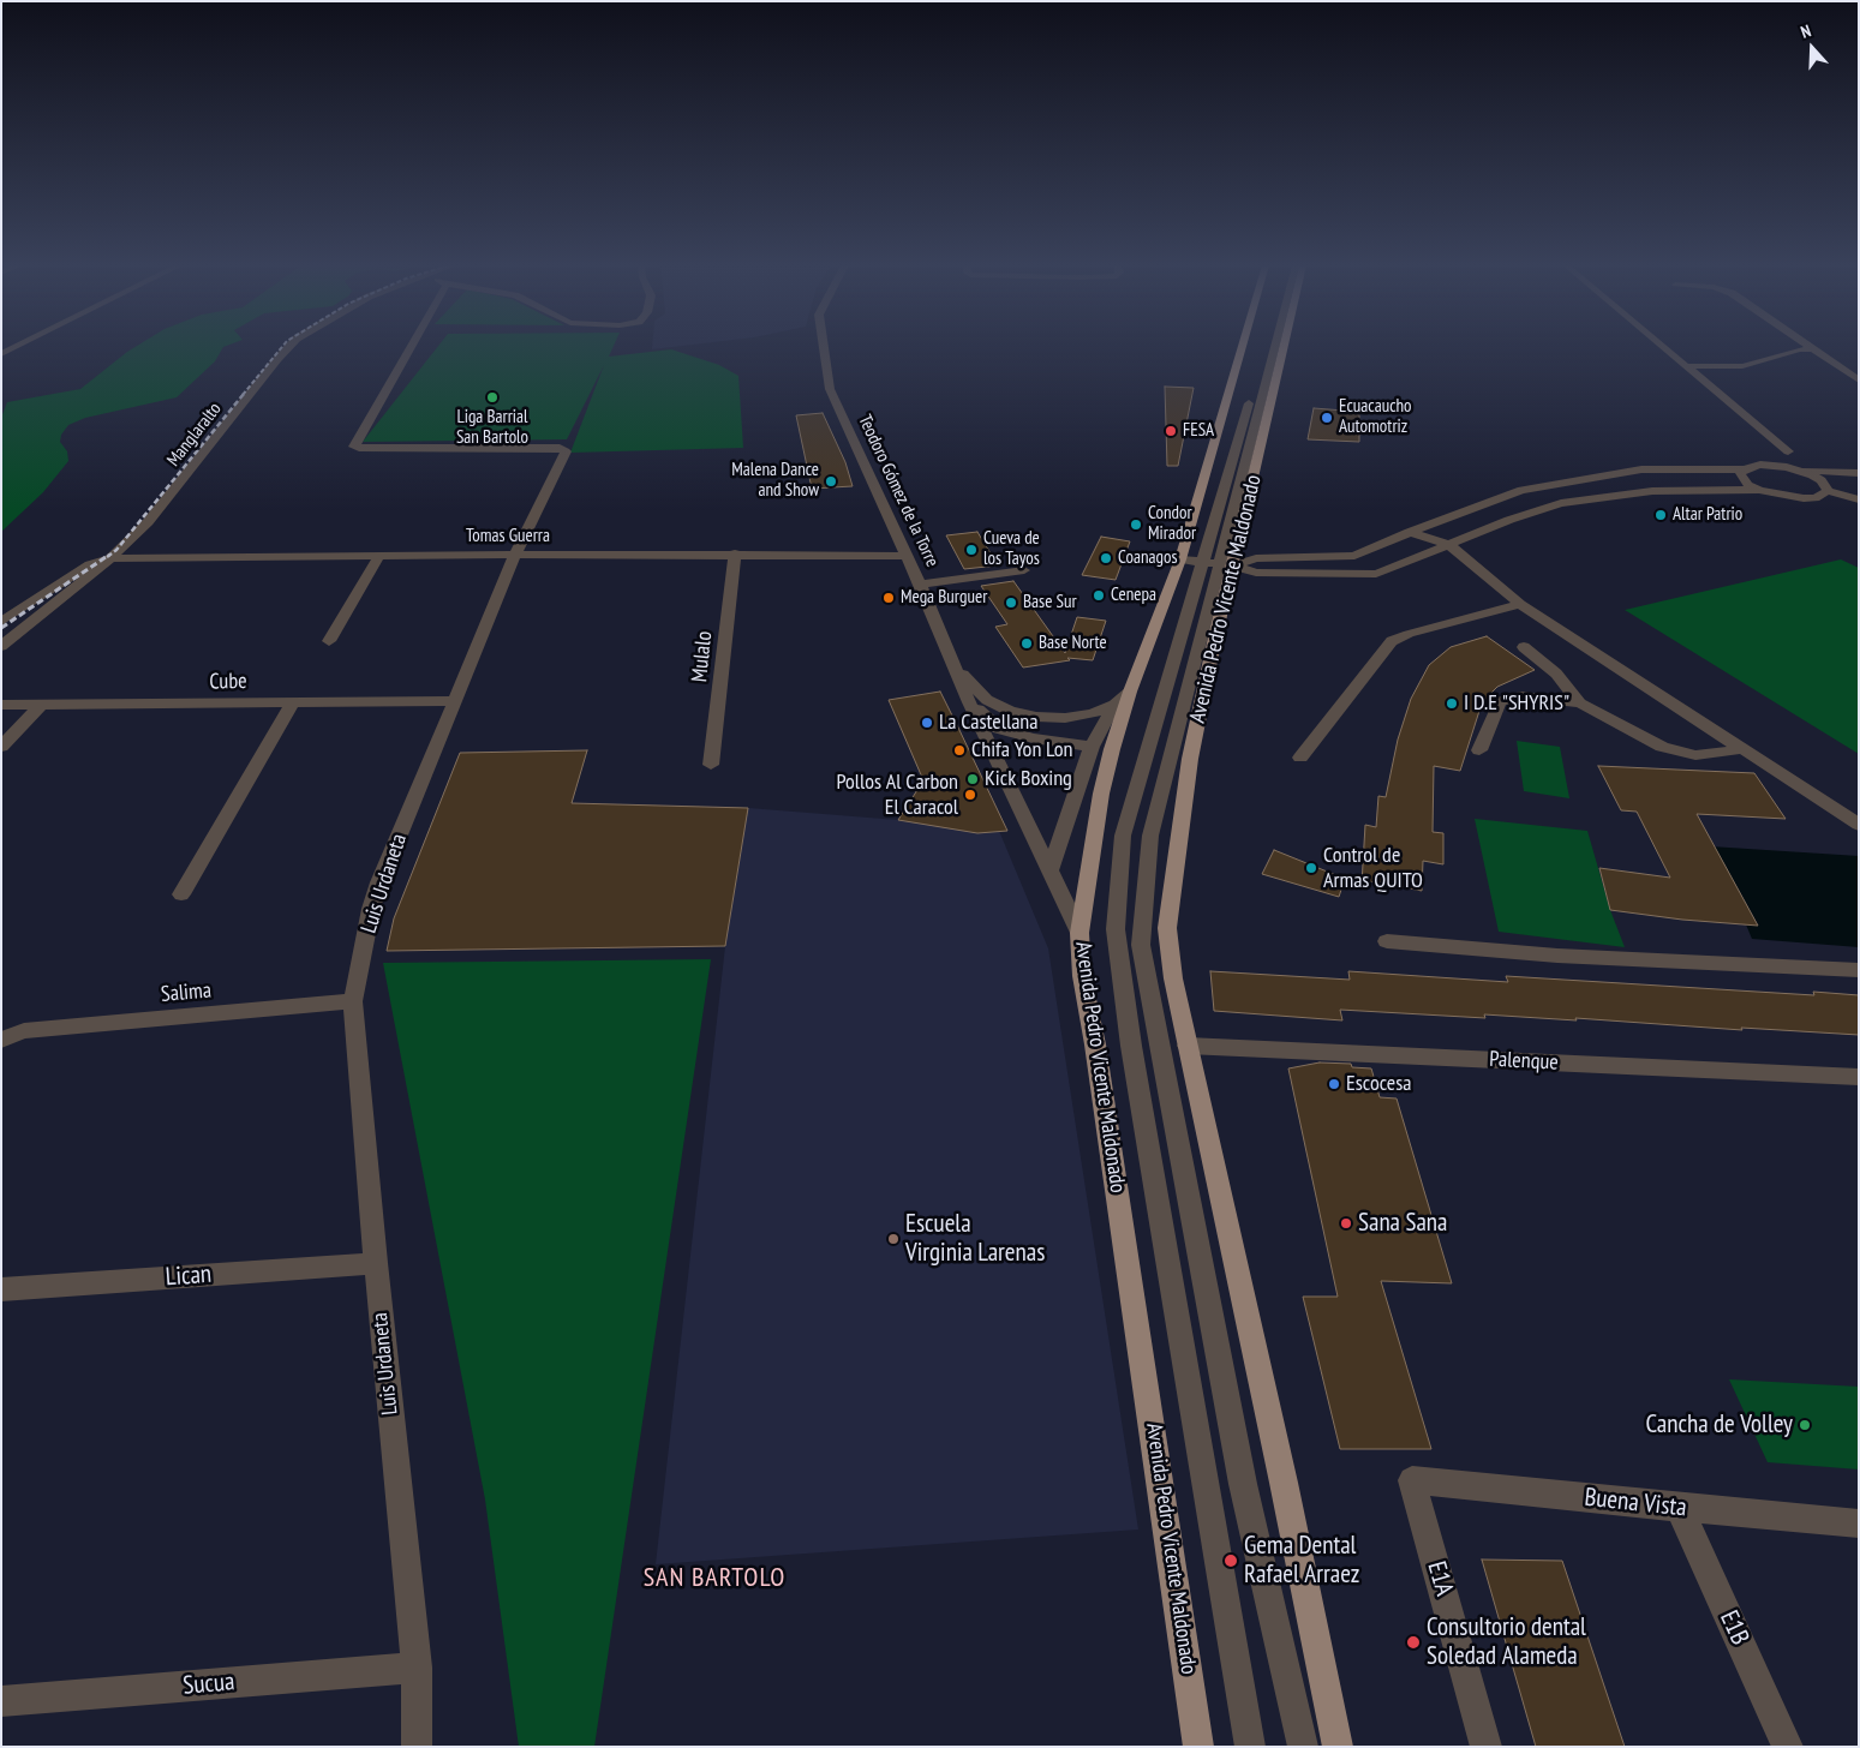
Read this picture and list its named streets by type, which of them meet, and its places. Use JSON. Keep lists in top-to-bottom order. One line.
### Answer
{"streets":{"main road":["Avenida Pedro Vicente Maldonado"],"street":["Manglaralto","Teodoro Gómez de la Torre","Tomas Guerra","Mulalo","Cube","Luis Urdaneta","Salima","Palenque","Lican","Buena Vista","E1A","E1B","Sucua"]},"crossings":[["Manglaralto","Tomas Guerra"],["Teodoro Gómez de la Torre","Tomas Guerra"],["Teodoro Gómez de la Torre","Avenida Pedro Vicente Maldonado"],["Tomas Guerra","Mulalo"],["Tomas Guerra","Luis Urdaneta"],["Avenida Pedro Vicente Maldonado","Palenque"],["Cube","Luis Urdaneta"],["Luis Urdaneta","Salima"],["Luis Urdaneta","Lican"],["Luis Urdaneta","Sucua"],["Buena Vista","E1A"],["Buena Vista","E1B"]],"districts":["SAN BARTOLO"],"places":["Liga Barrial San Bartolo","Ecuacaucho Automotriz","FESA","Malena Dance and Show","Altar Patrio","Condor Mirador","Cueva de los Tayos","Coanagos","Cenepa","Mega Burguer","Base Sur","Base Norte","I D.E \"SHYRIS\"","La Castellana","Chifa Yon Lon","Kick Boxing","Pollos Al Carbon El Caracol","Control de Armas QUITO","Escocesa","Sana Sana","Escuela Virginia Larenas","Cancha de Volley","Gema Dental Rafael Arraez","Consultorio dental Soledad Alameda"],"north":"top"}
